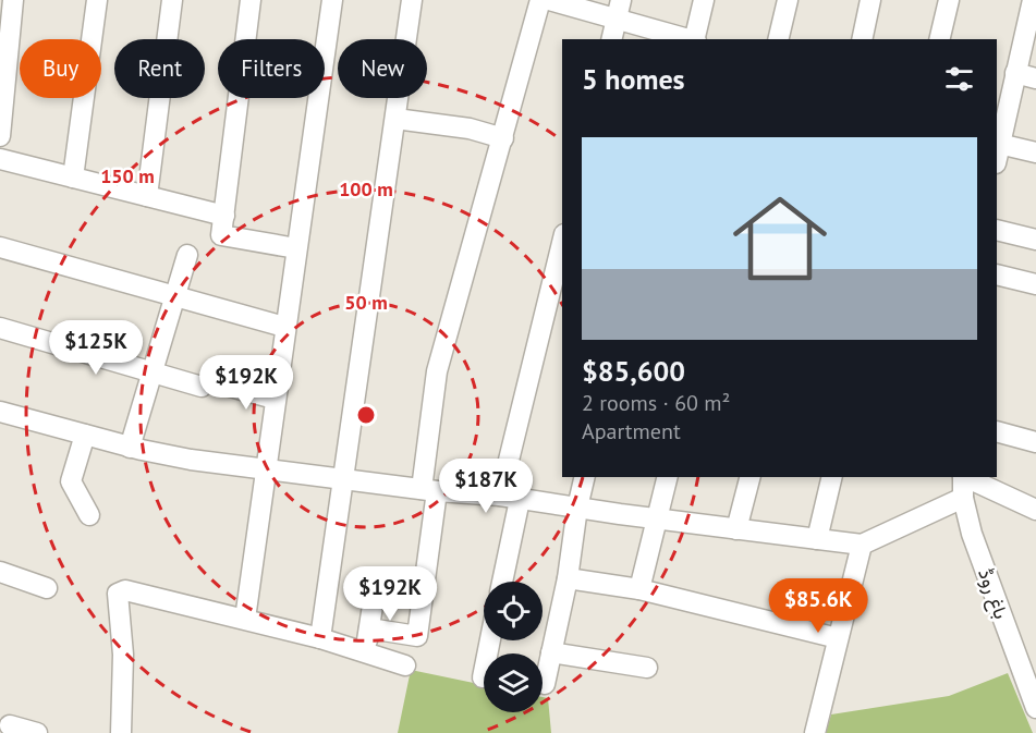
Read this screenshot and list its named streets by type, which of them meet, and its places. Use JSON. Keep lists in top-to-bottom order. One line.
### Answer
{"streets":{"street":["باغ روڈ"]},"page":{"chip":["Buy","Rent","Filters","New"],"heading":"5 homes","list":[{"name":"$85,600","note":"2 rooms · 60 m² · Apartment"}],"price":["$125K","$192K","$187K","$192K","$85.6K"]},"rings":["150 m","100 m","50 m"]}
